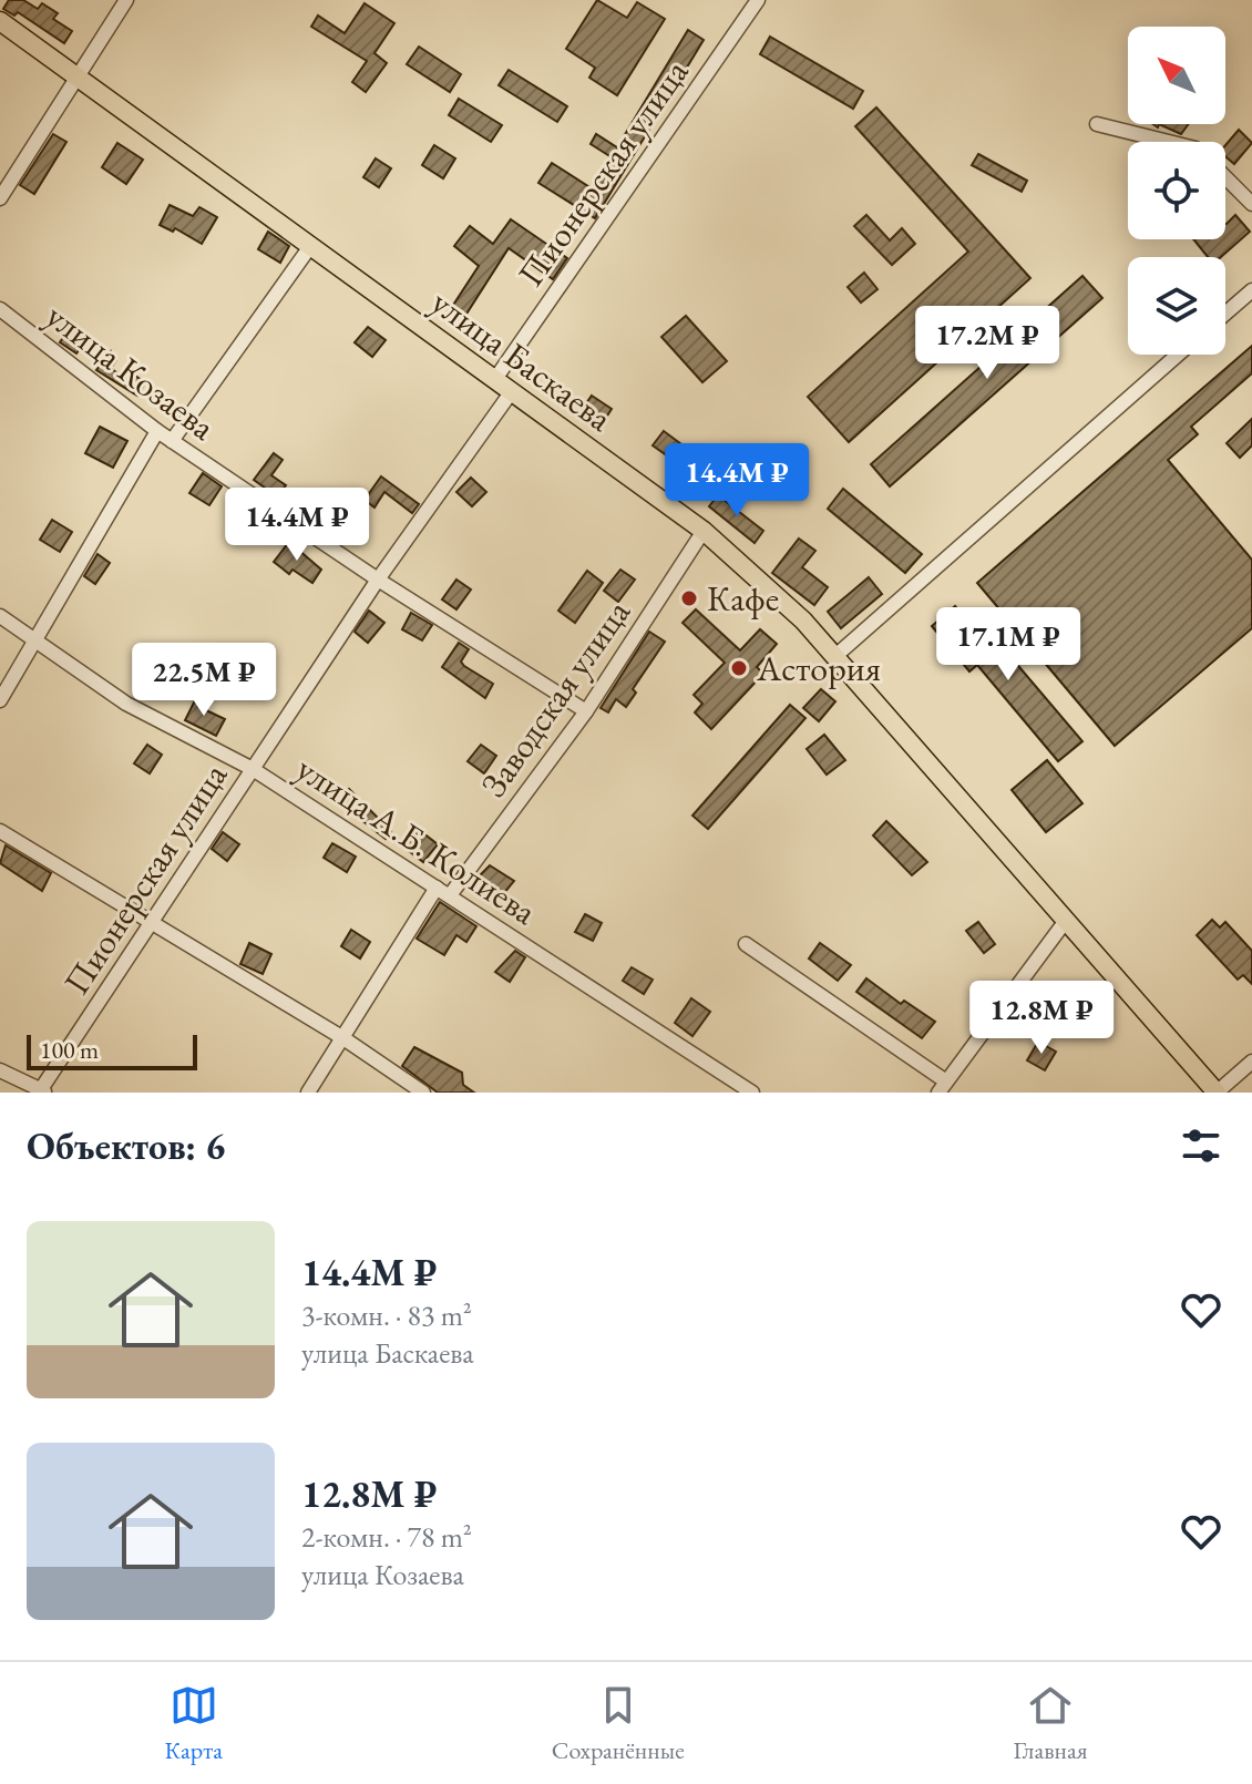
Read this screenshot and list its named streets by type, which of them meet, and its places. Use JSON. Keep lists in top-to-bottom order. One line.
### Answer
{"streets":{"main road":["улица Баскаева"],"street":["Пионерская улица","улица Козаева","Заводская улица","улица А.Б. Колиева"]},"crossings":[["Пионерская улица","улица Баскаева"],["Пионерская улица","улица Козаева"],["Пионерская улица","улица А.Б. Колиева"],["улица Баскаева","Заводская улица"],["улица Козаева","Заводская улица"],["Заводская улица","улица А.Б. Колиева"]],"places":["Кафе","Астория"],"scale_bar":"100 m","north":"top left","page":{"price":["17.2M ₽","14.4M ₽","14.4M ₽","17.1M ₽","22.5M ₽","12.8M ₽"],"scale":"100 m","heading":"Объектов: 6","list":[{"name":"14.4M ₽","note":"3-комн. · 83 m² · улица Баскаева"},{"name":"12.8M ₽","note":"2-комн. · 78 m² · улица Козаева"}],"tabs":["Карта","Сохранённые","Главная"]}}
